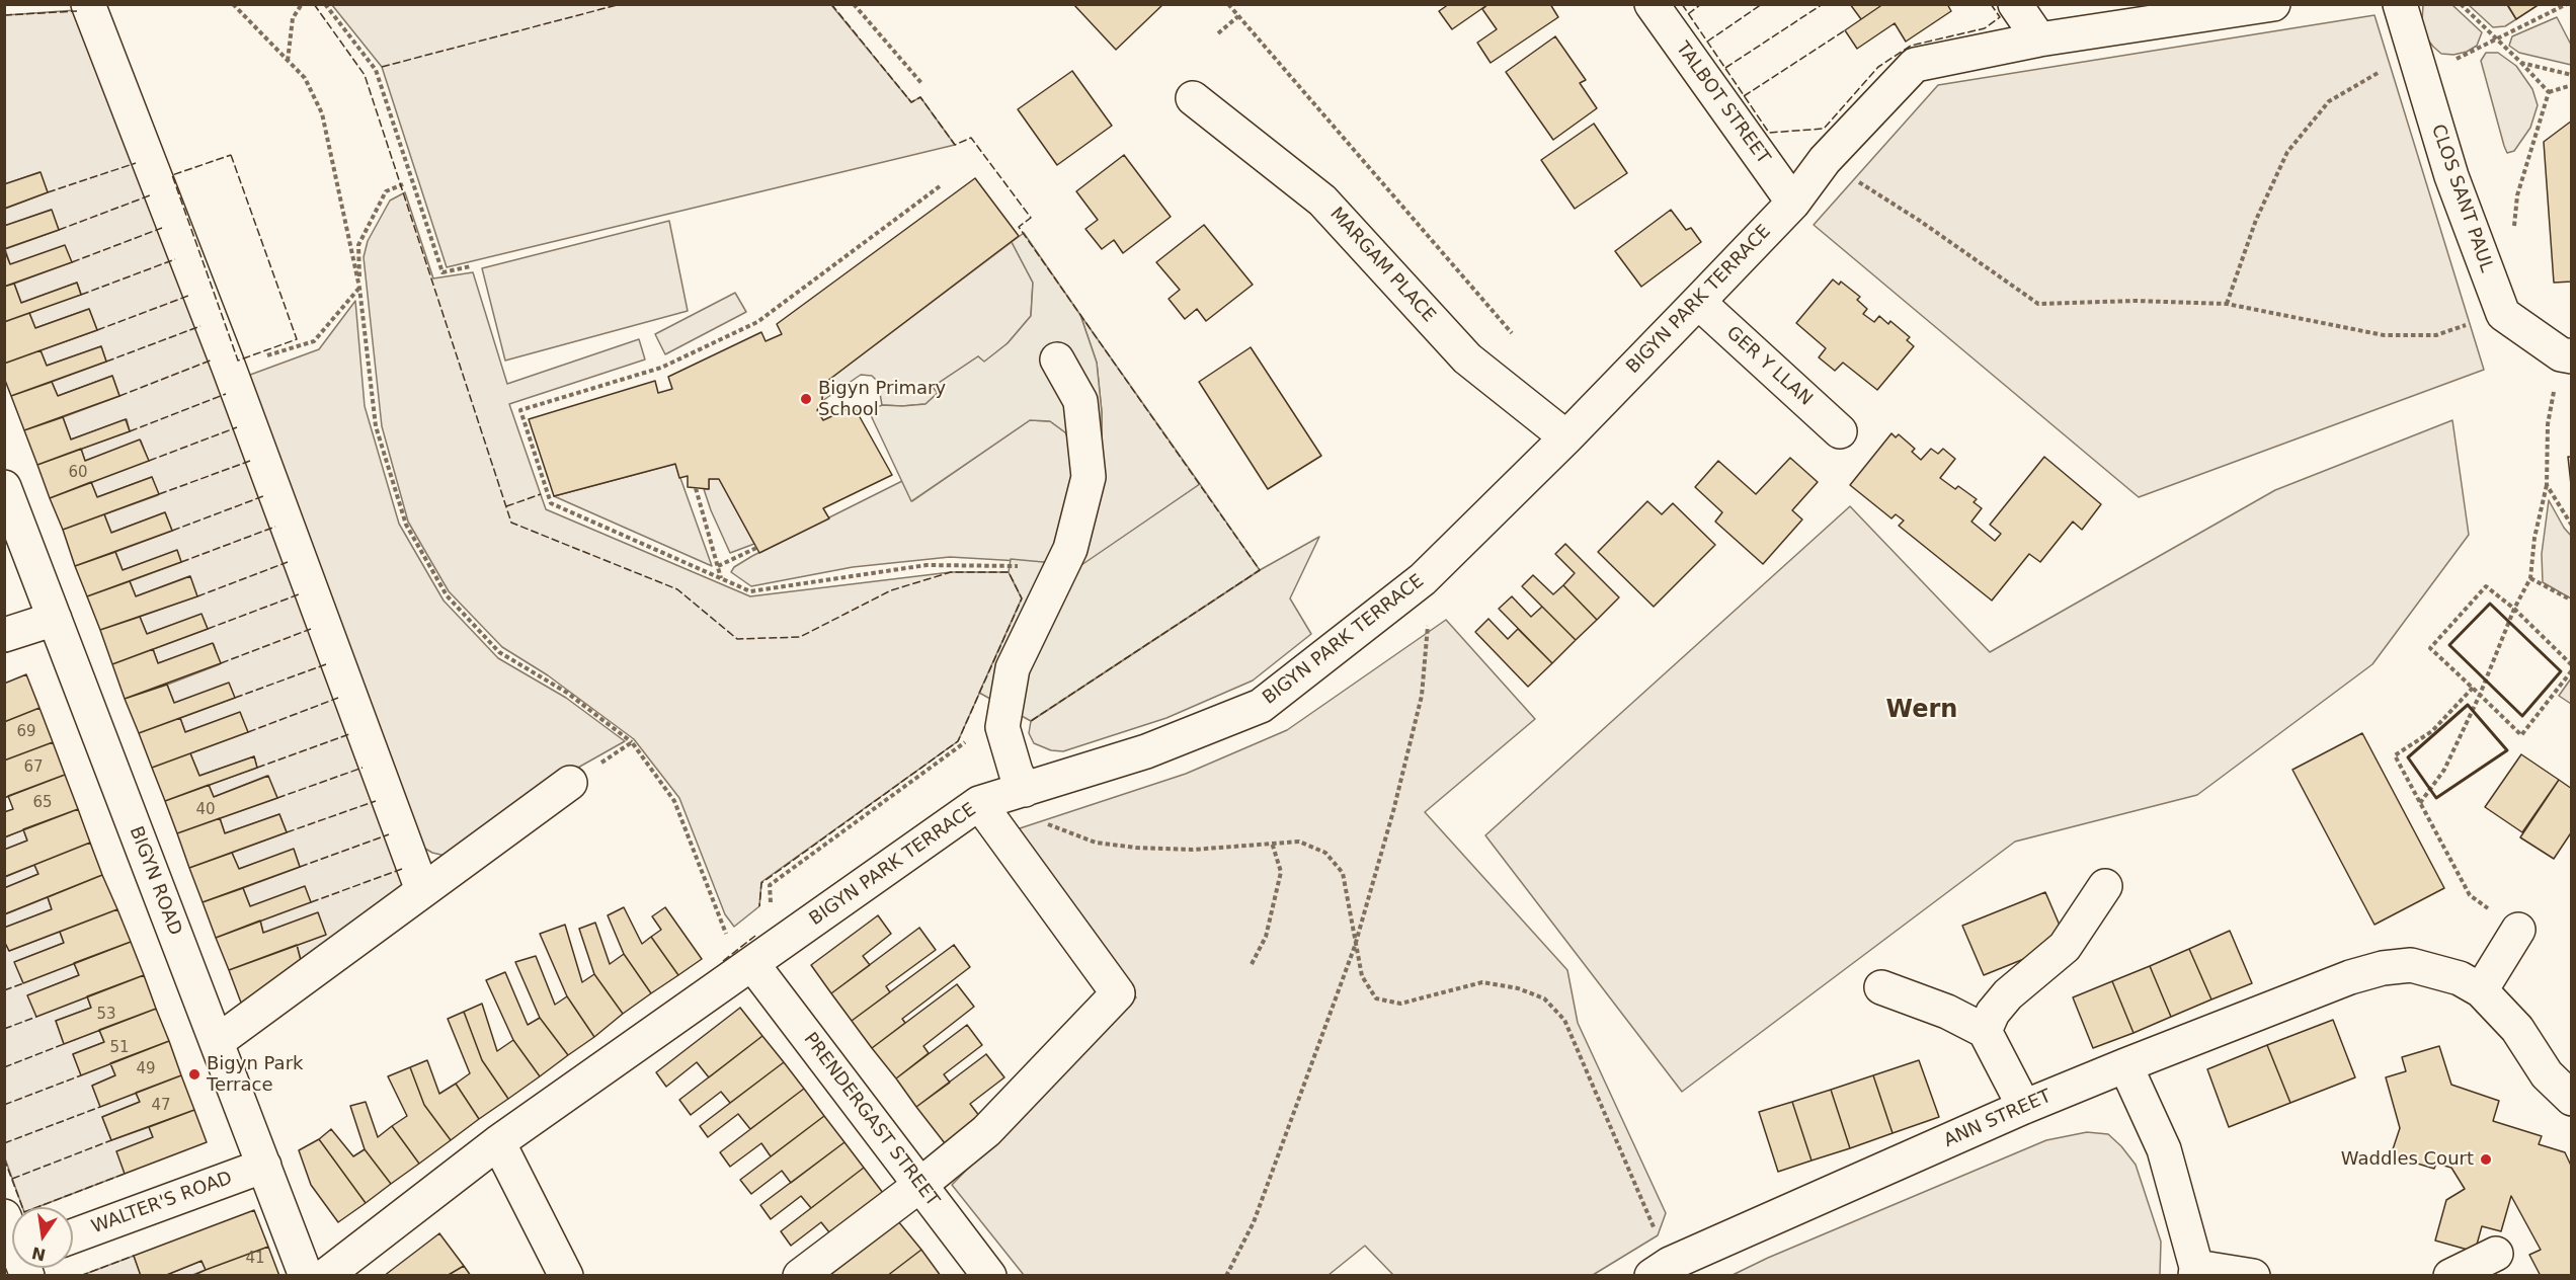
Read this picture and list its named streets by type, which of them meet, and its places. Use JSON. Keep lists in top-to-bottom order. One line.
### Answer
{"streets":{"street":["TALBOT STREET","CLOS SANT PAUL","MARGAM PLACE","BIGYN PARK TERRACE","GER Y LLAN","BIGYN ROAD","ANN STREET","PRENDERGAST STREET","WALTER'S ROAD"]},"crossings":[["TALBOT STREET","BIGYN PARK TERRACE"],["MARGAM PLACE","BIGYN PARK TERRACE"],["BIGYN PARK TERRACE","GER Y LLAN"],["BIGYN PARK TERRACE","PRENDERGAST STREET"],["BIGYN ROAD","WALTER'S ROAD"]],"districts":["Wern"],"places":["Bigyn Primary School","Bigyn Park Terrace","Waddles Court"],"house_numbers":["60","69","67","65","40","53","51","49","47","41"],"north":"bottom"}
